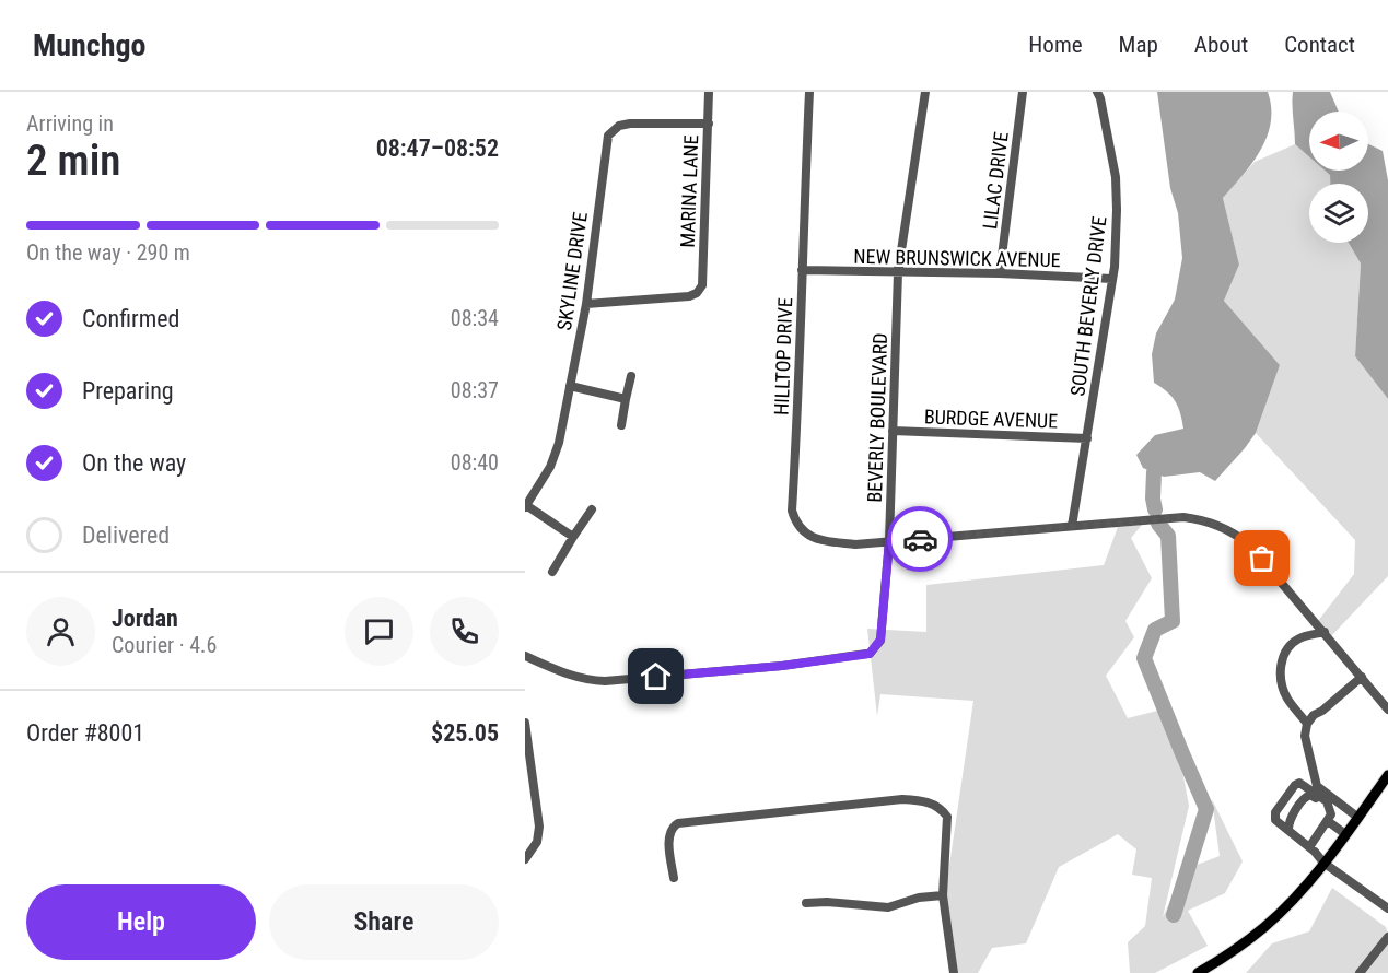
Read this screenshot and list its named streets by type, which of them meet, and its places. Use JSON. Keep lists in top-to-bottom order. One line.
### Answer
{"streets":{"street":["LILAC DRIVE","MARINA LANE","NEW BRUNSWICK AVENUE","SKYLINE DRIVE","SOUTH BEVERLY DRIVE","HILLTOP DRIVE","BEVERLY BOULEVARD","BURDGE AVENUE"]},"crossings":[["LILAC DRIVE","NEW BRUNSWICK AVENUE"],["MARINA LANE","SKYLINE DRIVE"],["NEW BRUNSWICK AVENUE","SOUTH BEVERLY DRIVE"],["NEW BRUNSWICK AVENUE","HILLTOP DRIVE"],["NEW BRUNSWICK AVENUE","BEVERLY BOULEVARD"],["SOUTH BEVERLY DRIVE","BURDGE AVENUE"],["HILLTOP DRIVE","BEVERLY BOULEVARD"],["BEVERLY BOULEVARD","BURDGE AVENUE"]],"north":"left","page":{"header":"Munchgo","nav":["Home","Map","About","Contact"],"heading":["2 min","Arriving in","08:47–08:52"],"panel":["Jordan","Courier · 4.6","Order #8001","$25.05"],"bar":"On the way · 290 m","list":[["Confirmed","08:34"],["Preparing","08:37"],["On the way","08:40"],"Delivered"],"buttons":["Help","Share"]}}
